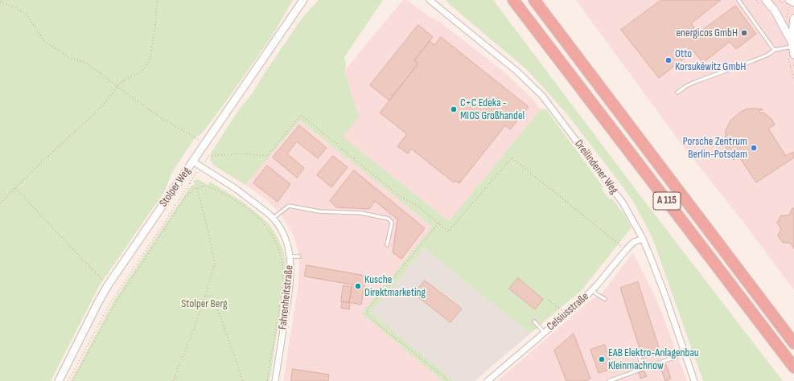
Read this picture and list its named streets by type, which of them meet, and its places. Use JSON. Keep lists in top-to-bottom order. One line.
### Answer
{"streets":{"highway":["A 115"],"street":["Dreilindener Weg","Stolper Weg","Fahrenheitstraße","Celsiusstraße"]},"crossings":[["Dreilindener Weg","Celsiusstraße"],["Stolper Weg","Fahrenheitstraße"]],"parks":["Stolper Berg"],"places":["energicos GmbH","Otto Korsukéwitz GmbH","C+C Edeka - MIOS Großhandel","Porsche Zentrum Berlin-Potsdam","Kusche Direktmarketing","EAB Elektro-Anlagenbau Kleinmachnow"]}
